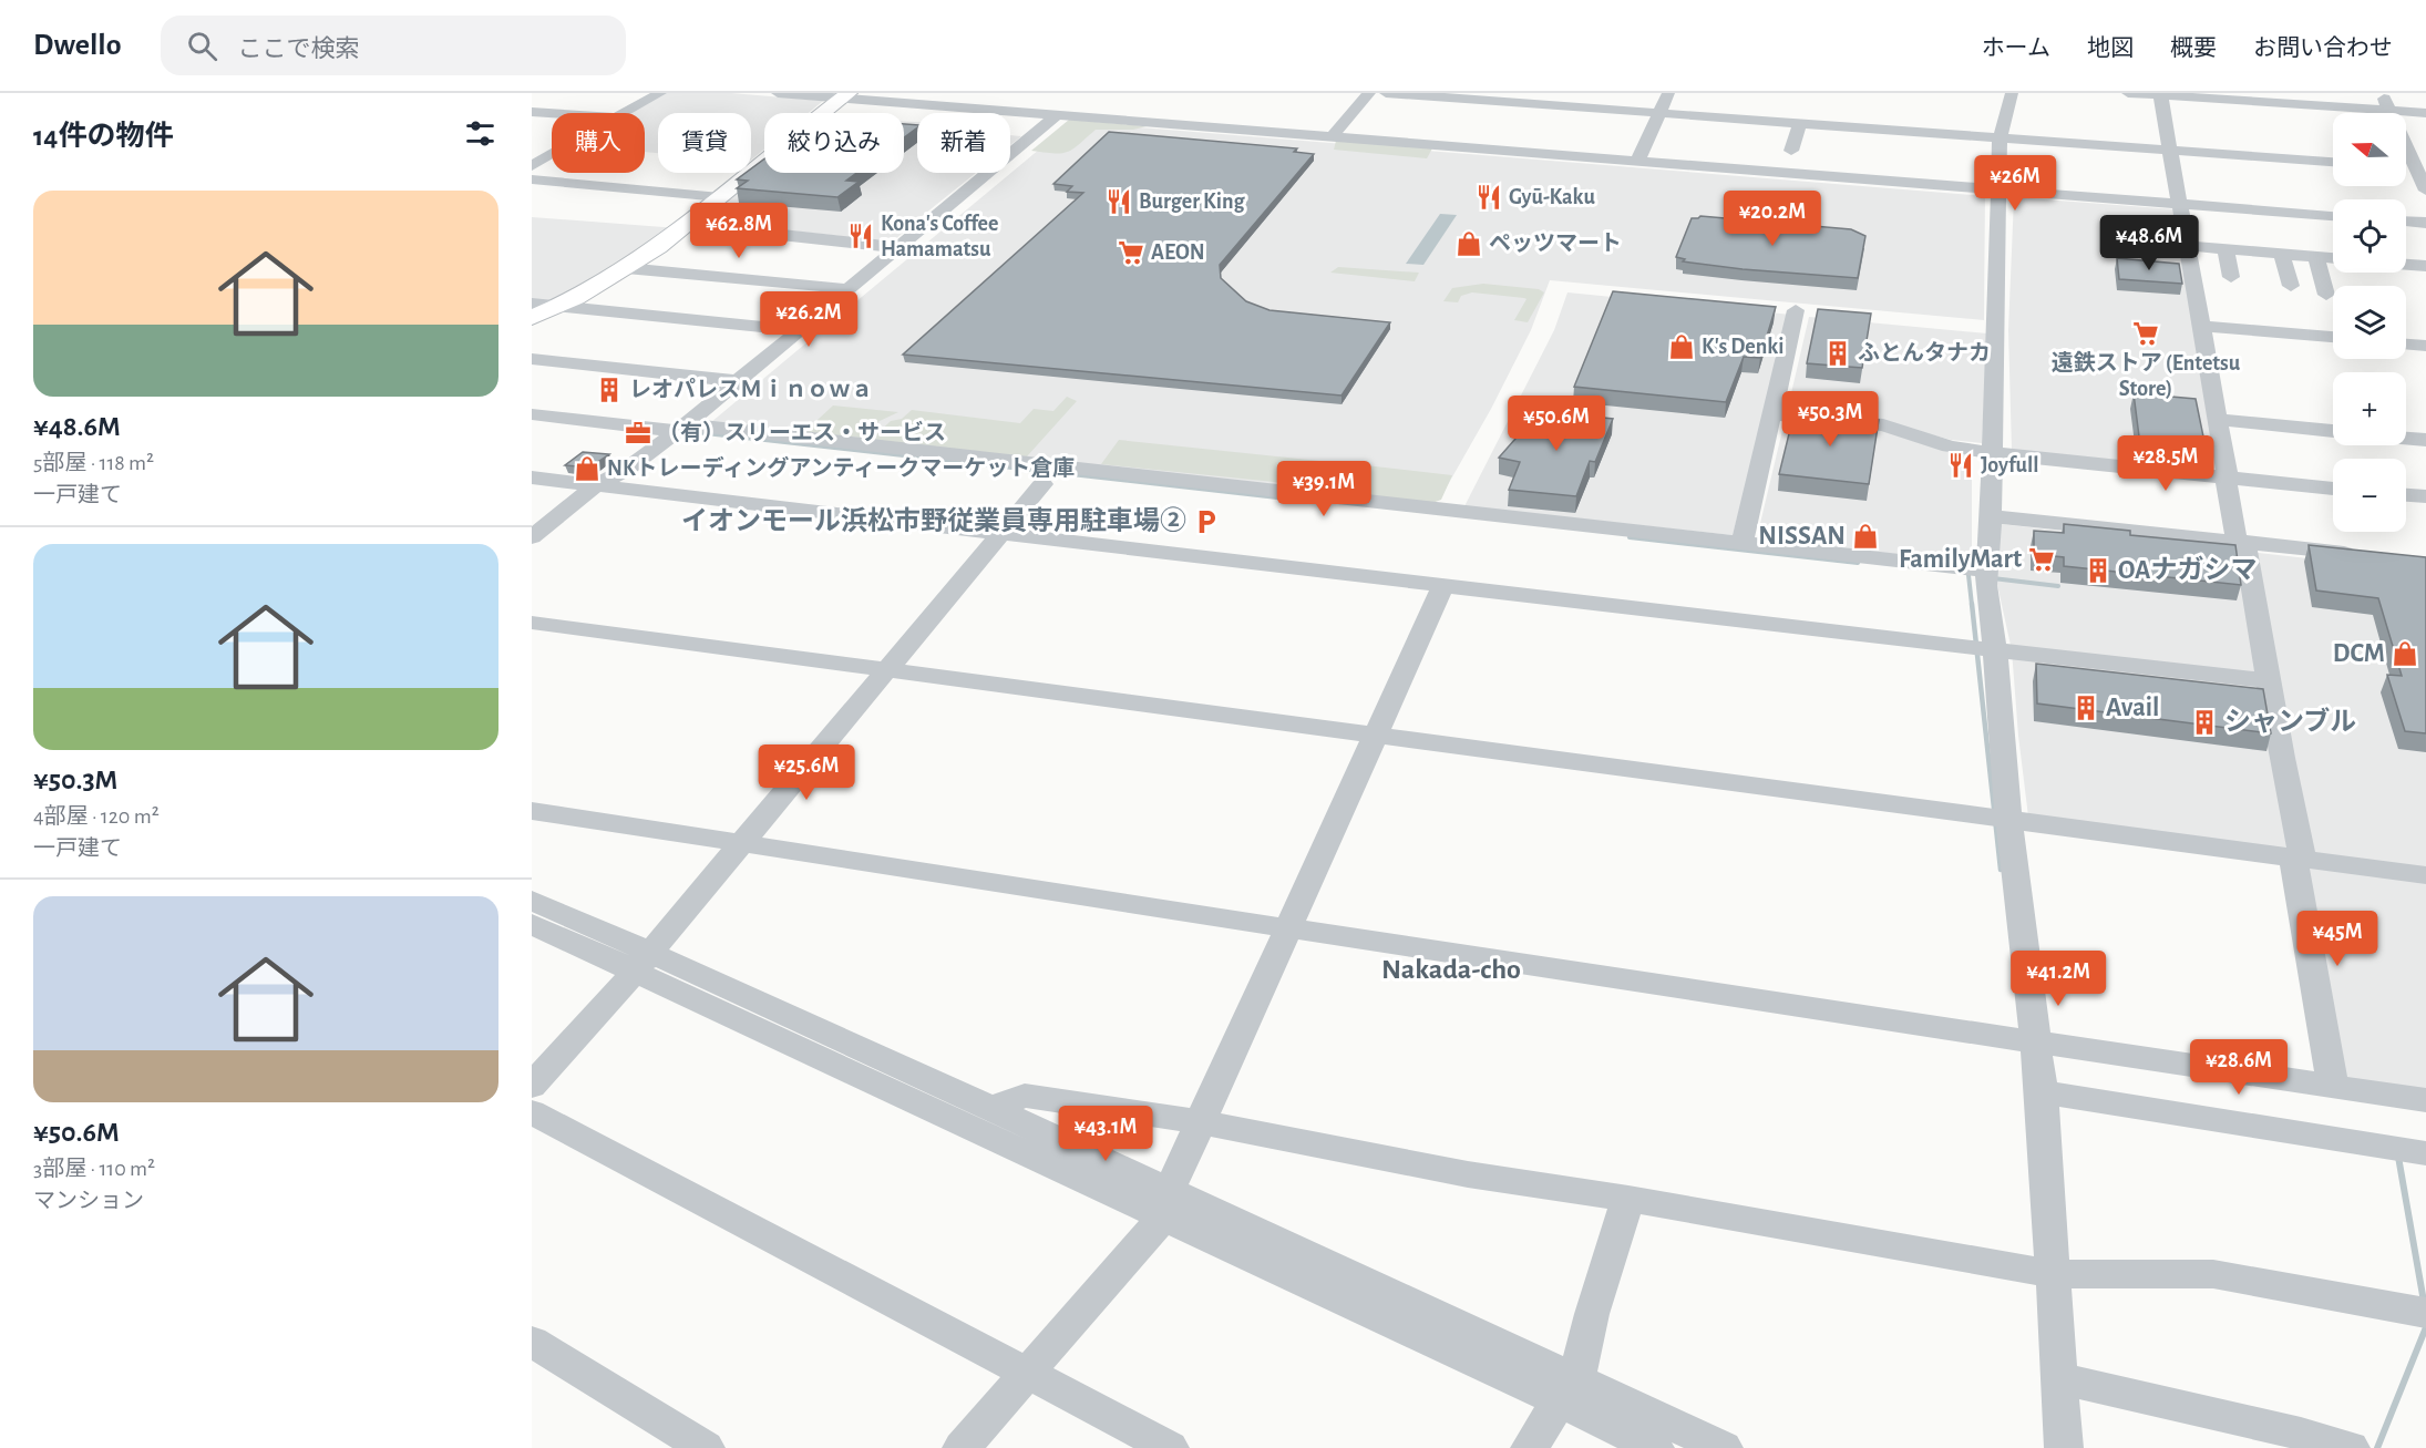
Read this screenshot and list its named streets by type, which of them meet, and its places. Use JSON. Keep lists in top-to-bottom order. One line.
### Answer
{"districts":["Nakada-cho"],"places":{"restaurant":["Gyū-Kaku","Burger King","Kona's Coffee Hamamatsu","Joyfull"],"shop":["ペッツマート","K's Denki","NKトレーディングアンティークマーケット倉庫","NISSAN","DCM"],"supermarket":["AEON","遠鉄ストア (Entetsu Store)","FamilyMart"],"building":["ふとんタナカ","レオパレスＭｉｎｏｗａ","OAナガシマ","Avail","シャンブル"],"office":["（有）スリーエス・サービス"],"parking":["イオンモール浜松市野従業員専用駐車場②"]},"north":"left","page":{"header":"Dwello","search":"ここで検索","nav":["ホーム","地図","概要","お問い合わせ"],"heading":"14件の物件","map_buttons":["+","−"],"chip":["購入","賃貸","絞り込み","新着"],"price":["¥26M","¥20.2M","¥62.8M","¥48.6M","¥26.2M","¥50.3M","¥50.6M","¥28.5M","¥39.1M","¥25.6M","¥45M","¥41.2M","¥28.6M","¥43.1M"],"list":[{"name":"¥48.6M","note":"5部屋 · 118 m² · 一戸建て"},{"name":"¥50.3M","note":"4部屋 · 120 m² · 一戸建て"},{"name":"¥50.6M","note":"3部屋 · 110 m² · マンション"}]}}
